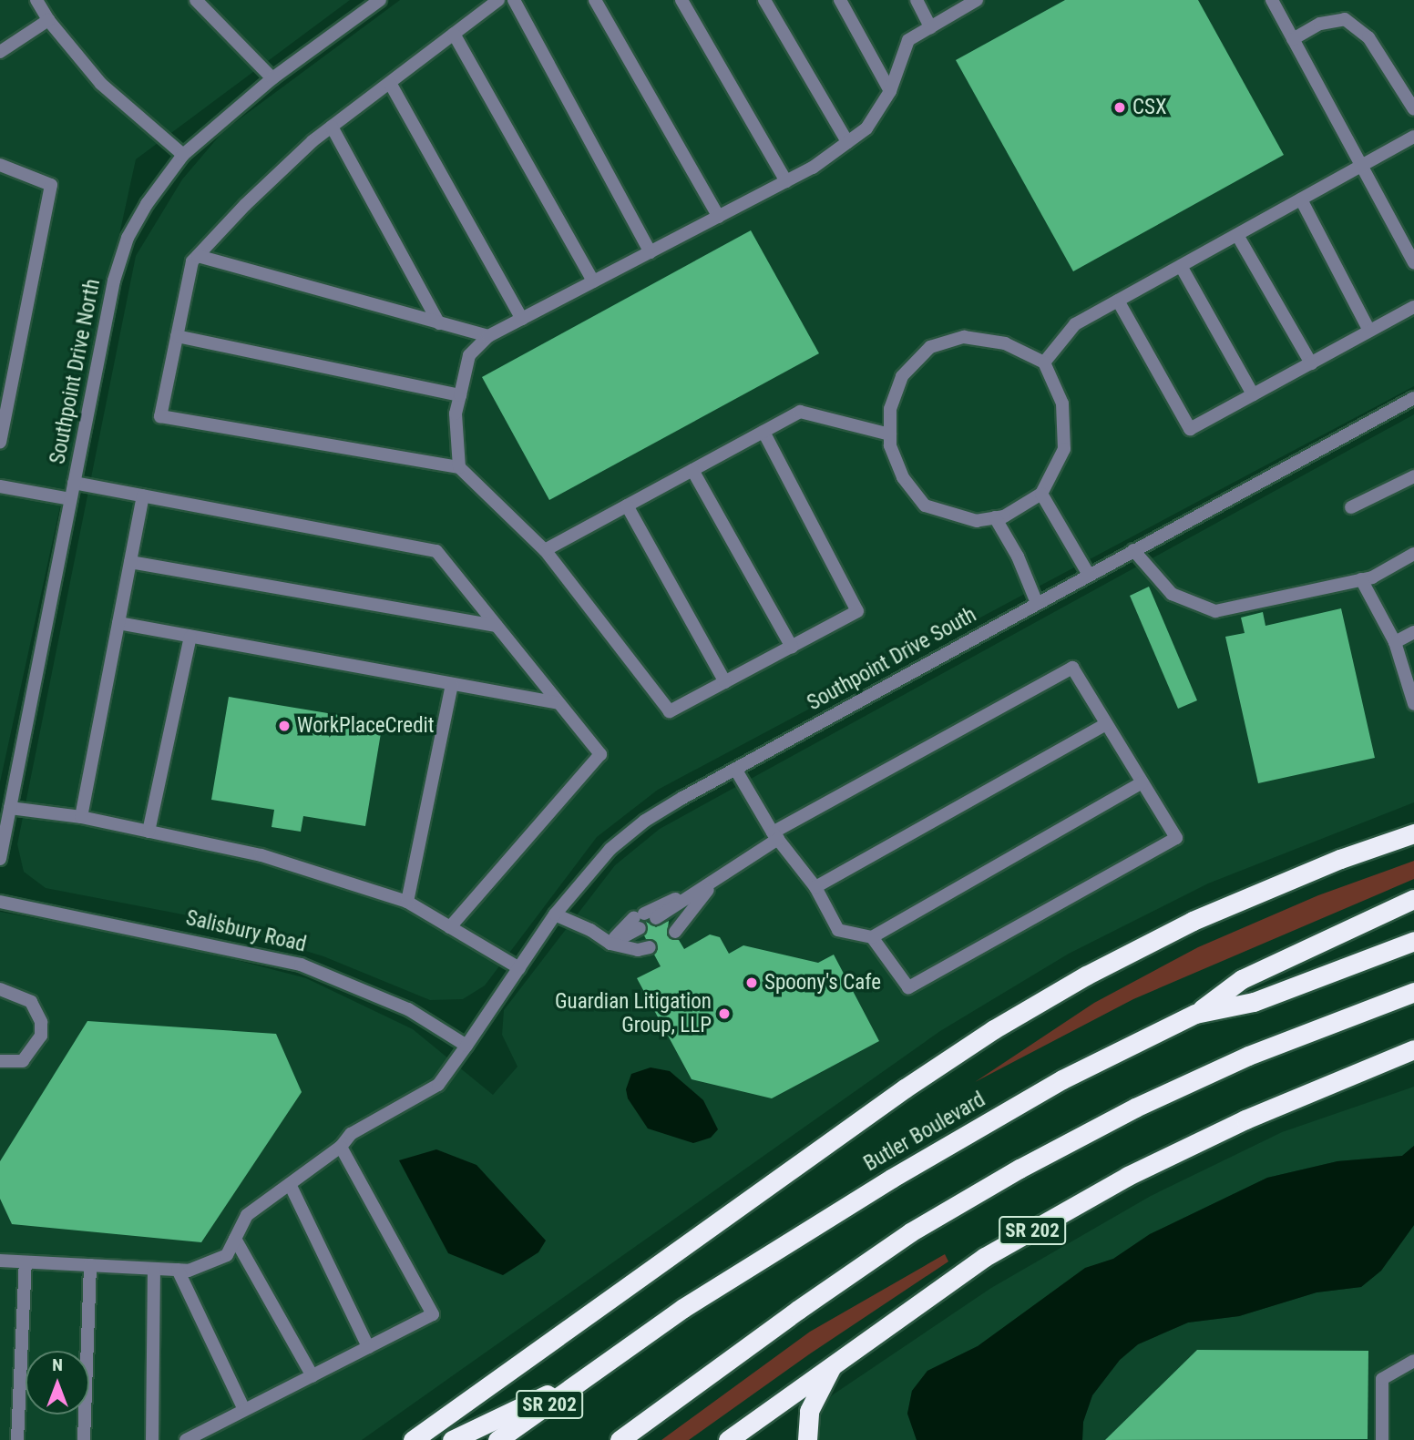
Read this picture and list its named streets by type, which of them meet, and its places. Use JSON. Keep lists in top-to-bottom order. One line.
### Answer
{"streets":{"highway":["Butler Boulevard","SR 202"],"street":["Southpoint Drive North","Southpoint Drive South","Salisbury Road"]},"crossings":[["Southpoint Drive South","Salisbury Road"]],"places":["CSX","WorkPlaceCredit","Spoony's Cafe","Guardian Litigation Group, LLP"],"north":"top"}
